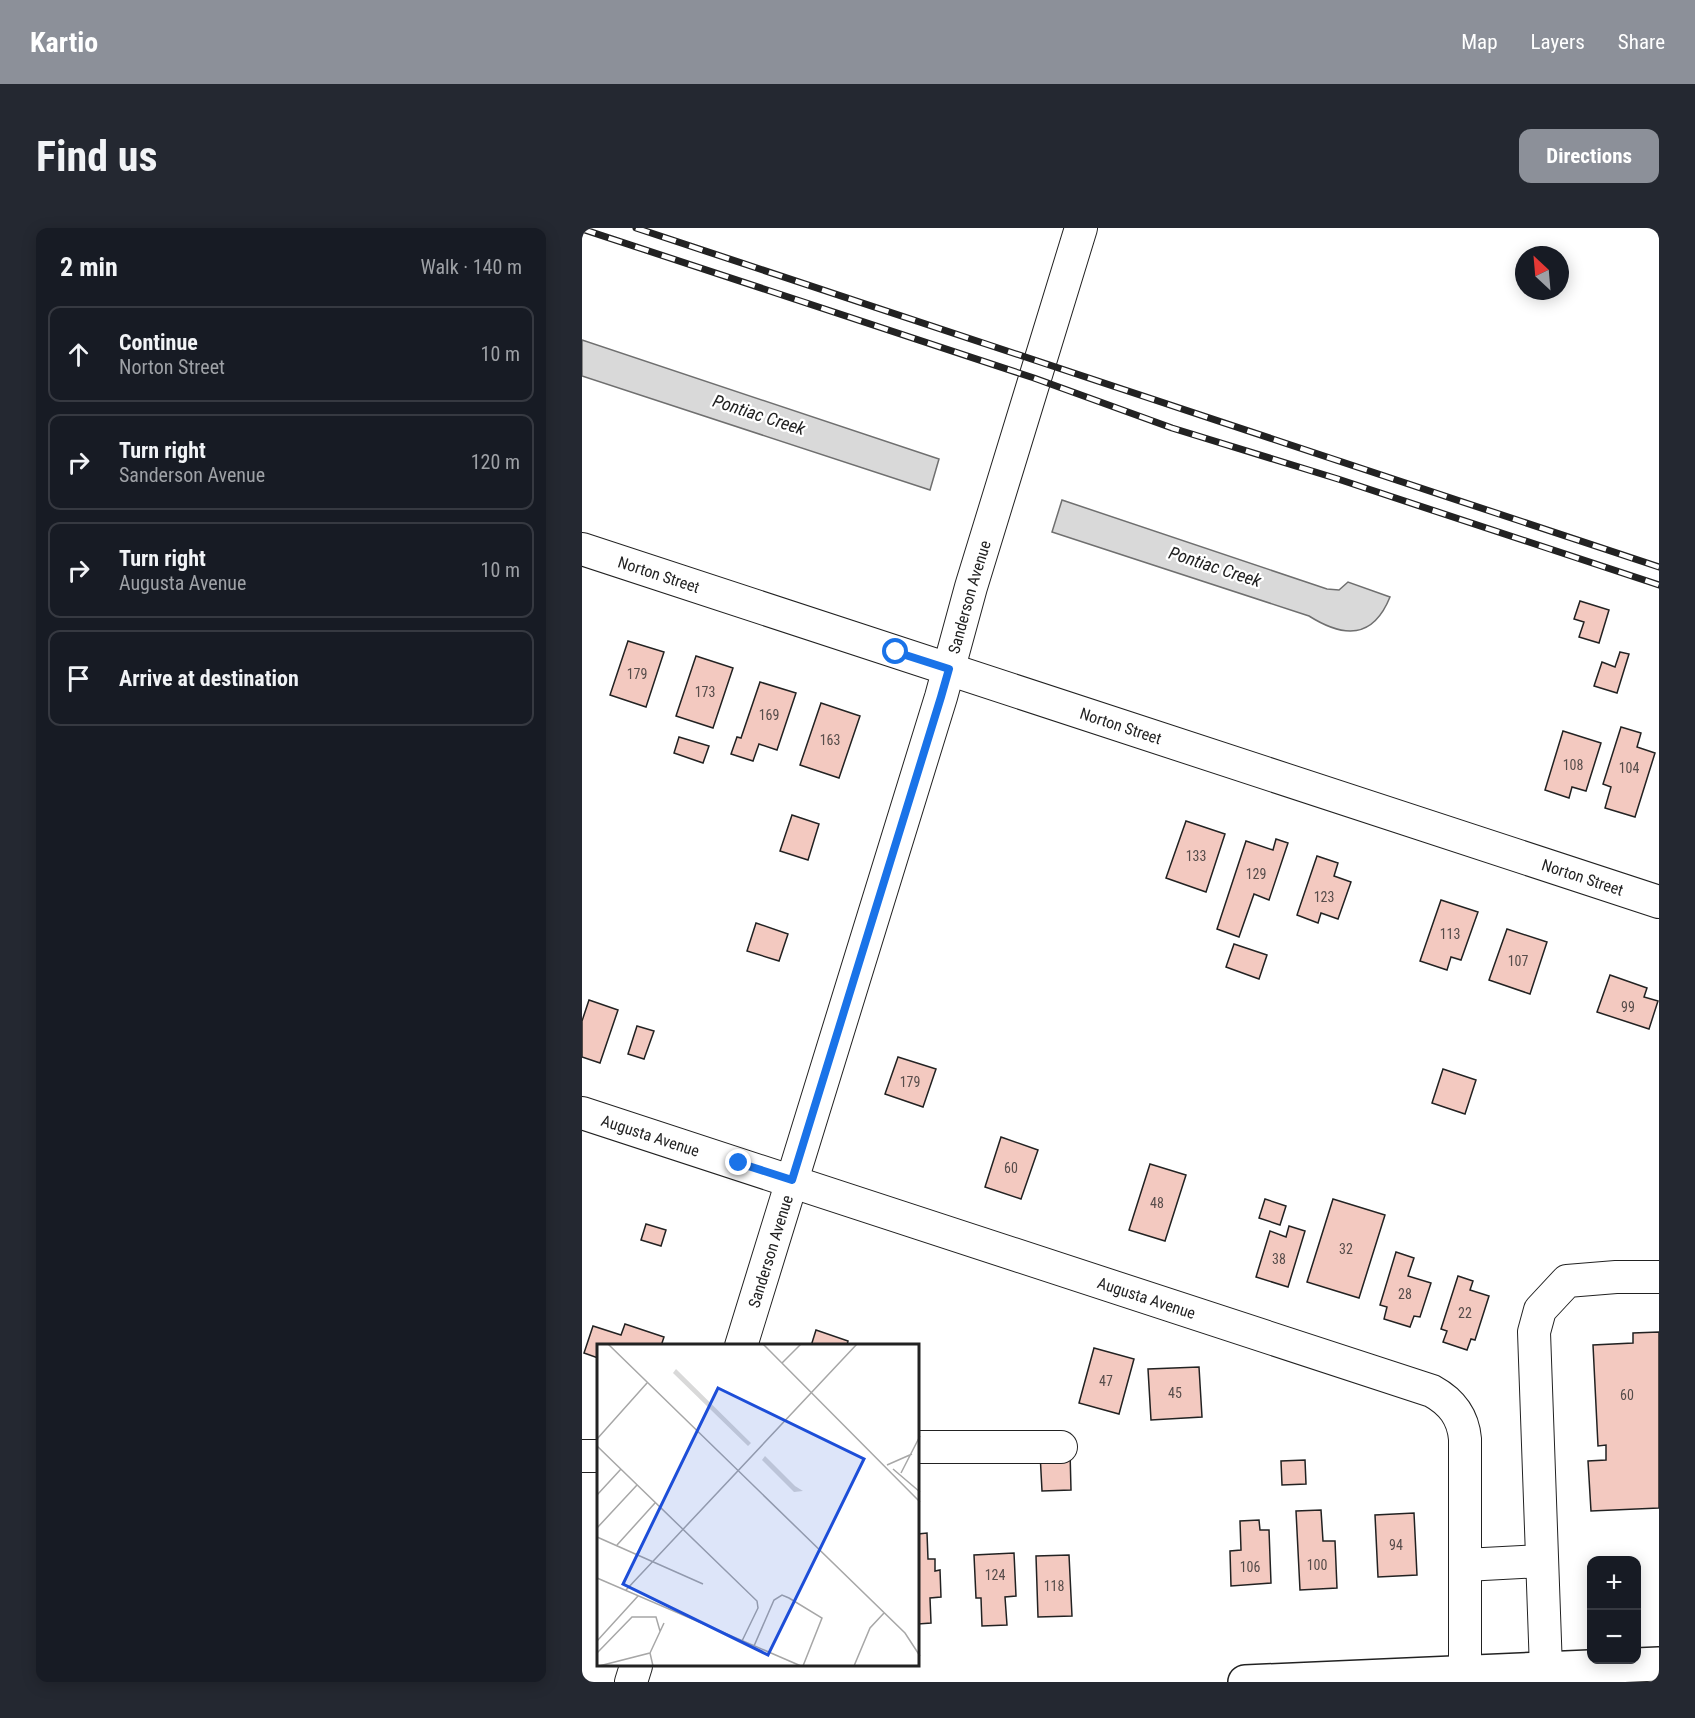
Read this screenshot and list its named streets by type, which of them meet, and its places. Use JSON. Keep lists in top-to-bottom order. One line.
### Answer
{"streets":{"street":["Norton Street","Sanderson Avenue","Augusta Avenue"]},"crossings":[["Norton Street","Sanderson Avenue"],["Sanderson Avenue","Augusta Avenue"]],"water":["Pontiac Creek"],"house_numbers":["179","173","169","163","108","104","133","129","123","113","107","99","179","60","48","32","38","28","22","47","45","60","94","100","106","124","118"],"north":"top left","page":{"header":"Kartio","nav":["Map","Layers","Share"],"buttons":"Directions","title":"Find us","heading":["2 min","Walk · 140 m"],"list":[["Continue","Norton Street","10 m"],["Turn right","Sanderson Avenue","120 m"],["Turn right","Augusta Avenue","10 m"],"Arrive at destination"],"map_buttons":["+","−"]}}
